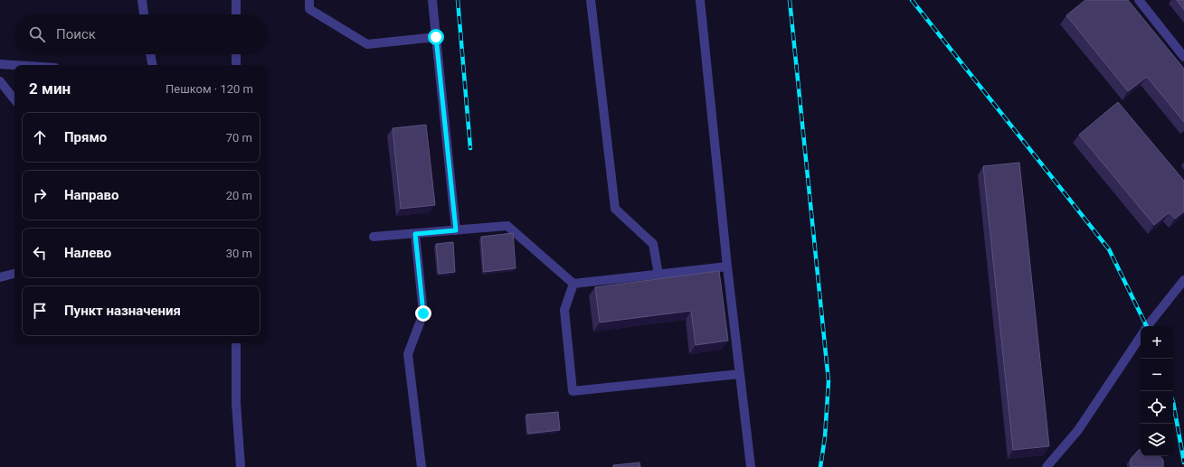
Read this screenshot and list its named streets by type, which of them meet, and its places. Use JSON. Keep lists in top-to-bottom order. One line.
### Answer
{"page":{"search":"Поиск","heading":["2 мин","Пешком · 120 m"],"list":[["Прямо","70 m"],["Направо","20 m"],["Налево","30 m"],"Пункт назначения"],"map_buttons":["+","−"]}}
